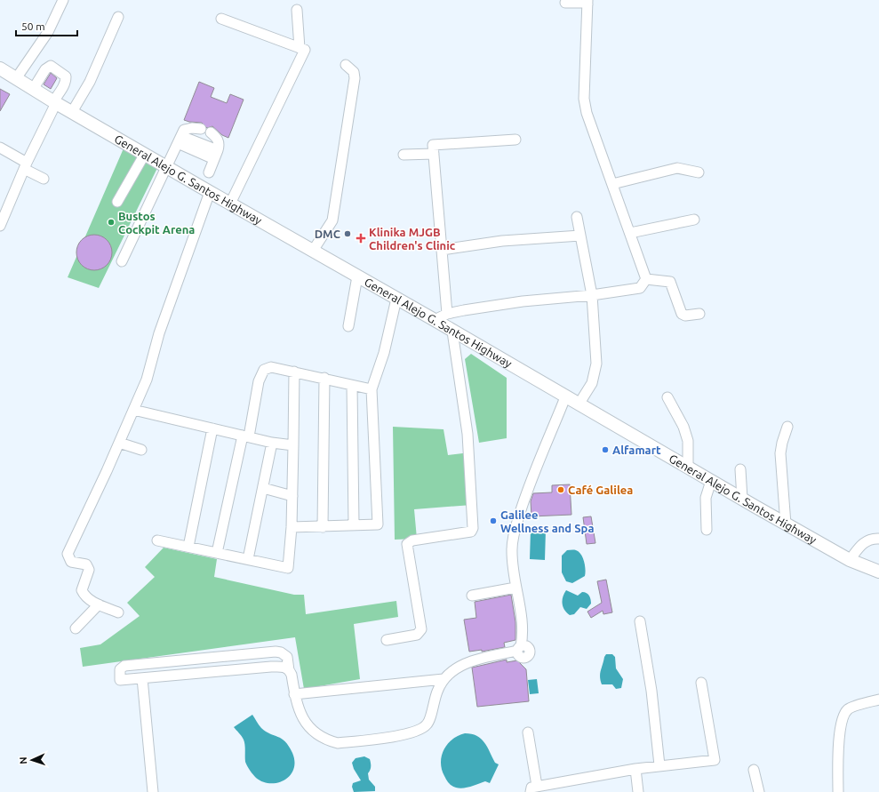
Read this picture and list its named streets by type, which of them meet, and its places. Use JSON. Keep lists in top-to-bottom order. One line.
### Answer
{"streets":{"main road":["General Alejo G. Santos Highway"]},"places":{"other":["Bustos Cockpit Arena","DMC","Alfamart","Café Galilea","Galilee Wellness and Spa"],"health":["Klinika MJGB Children's Clinic"]},"scale_bar":"50 m","north":"left"}
